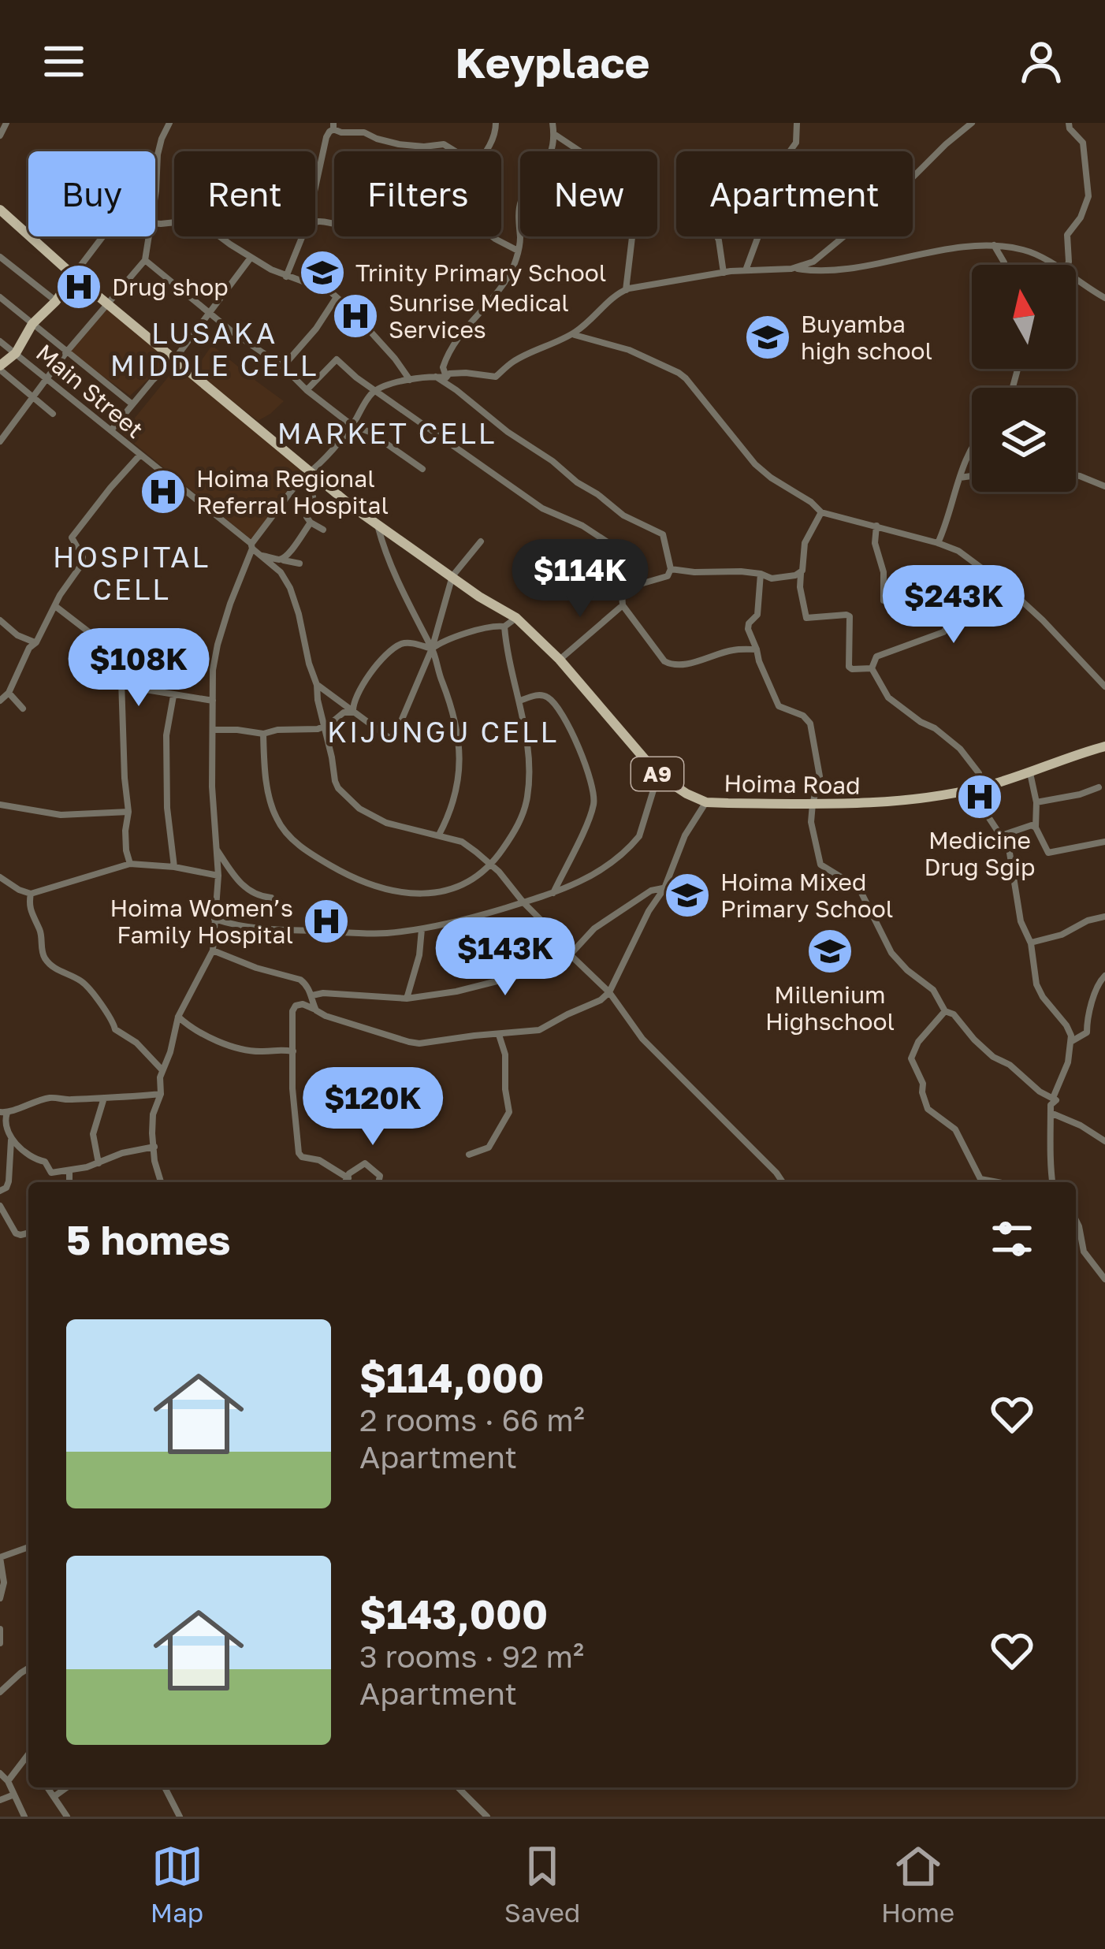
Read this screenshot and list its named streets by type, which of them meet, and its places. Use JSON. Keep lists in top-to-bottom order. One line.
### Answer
{"streets":{"main road":["A9","Hoima Road"],"street":["Main Street"]},"districts":["LUSAKA MIDDLE CELL","MARKET CELL","HOSPITAL CELL","KIJUNGU CELL"],"places":{"school or university":["Trinity Primary School","Buyamba high school","Hoima Mixed Primary School","Millenium Highschool"],"hospital":["Drug shop","Sunrise Medical Services","Hoima Regional Referral Hospital","Medicine Drug Sgip","Hoima Women’s Family Hospital"]},"north":"top","page":{"header":"Keyplace","chip":["Buy","Rent","Filters","New","Apartment"],"price":["$114K","$243K","$108K","$143K","$120K"],"heading":"5 homes","list":[{"name":"$114,000","note":"2 rooms · 66 m² · Apartment"},{"name":"$143,000","note":"3 rooms · 92 m² · Apartment"}],"tabs":["Map","Saved","Home"]}}
